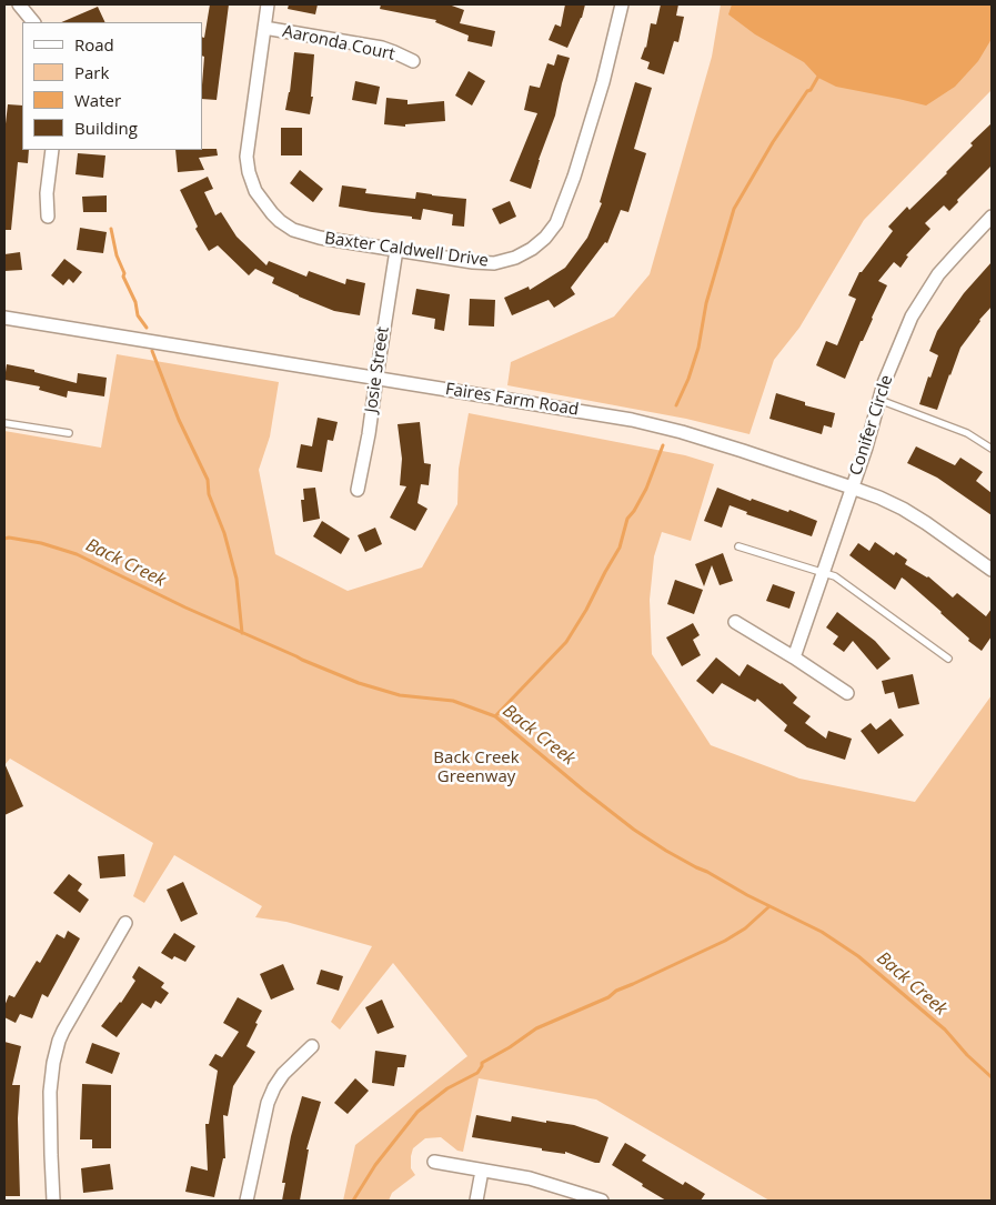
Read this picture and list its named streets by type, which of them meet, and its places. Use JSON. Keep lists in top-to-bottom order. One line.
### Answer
{"streets":{"street":["Aaronda Court","Baxter Caldwell Drive","Josie Street","Faires Farm Road","Conifer Circle"]},"crossings":[["Aaronda Court","Baxter Caldwell Drive"],["Baxter Caldwell Drive","Josie Street"],["Josie Street","Faires Farm Road"],["Faires Farm Road","Conifer Circle"]],"water":["Back Creek"],"parks":["Back Creek Greenway"],"legend":["Road","Park","Water","Building"]}
